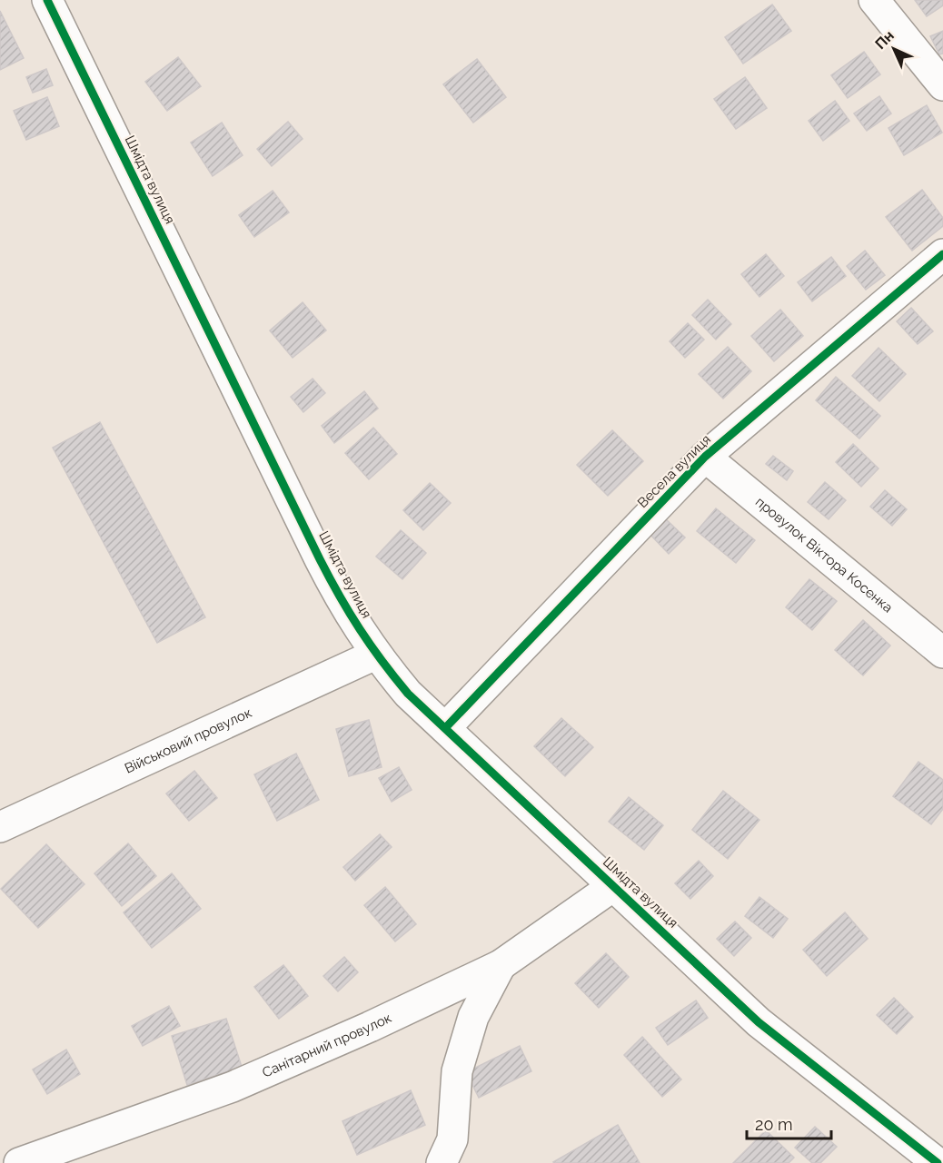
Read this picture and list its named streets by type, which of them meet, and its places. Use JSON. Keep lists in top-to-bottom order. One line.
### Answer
{"streets":{"street":["Шмідта вулиця","Весела вулиця","провулок Віктора Косенка","Військовий провулок","Санітарний провулок"]},"crossings":[["Шмідта вулиця","Весела вулиця"],["Шмідта вулиця","Військовий провулок"],["Шмідта вулиця","Санітарний провулок"],["Весела вулиця","провулок Віктора Косенка"]],"scale_bar":"20 m","north":"top left"}
